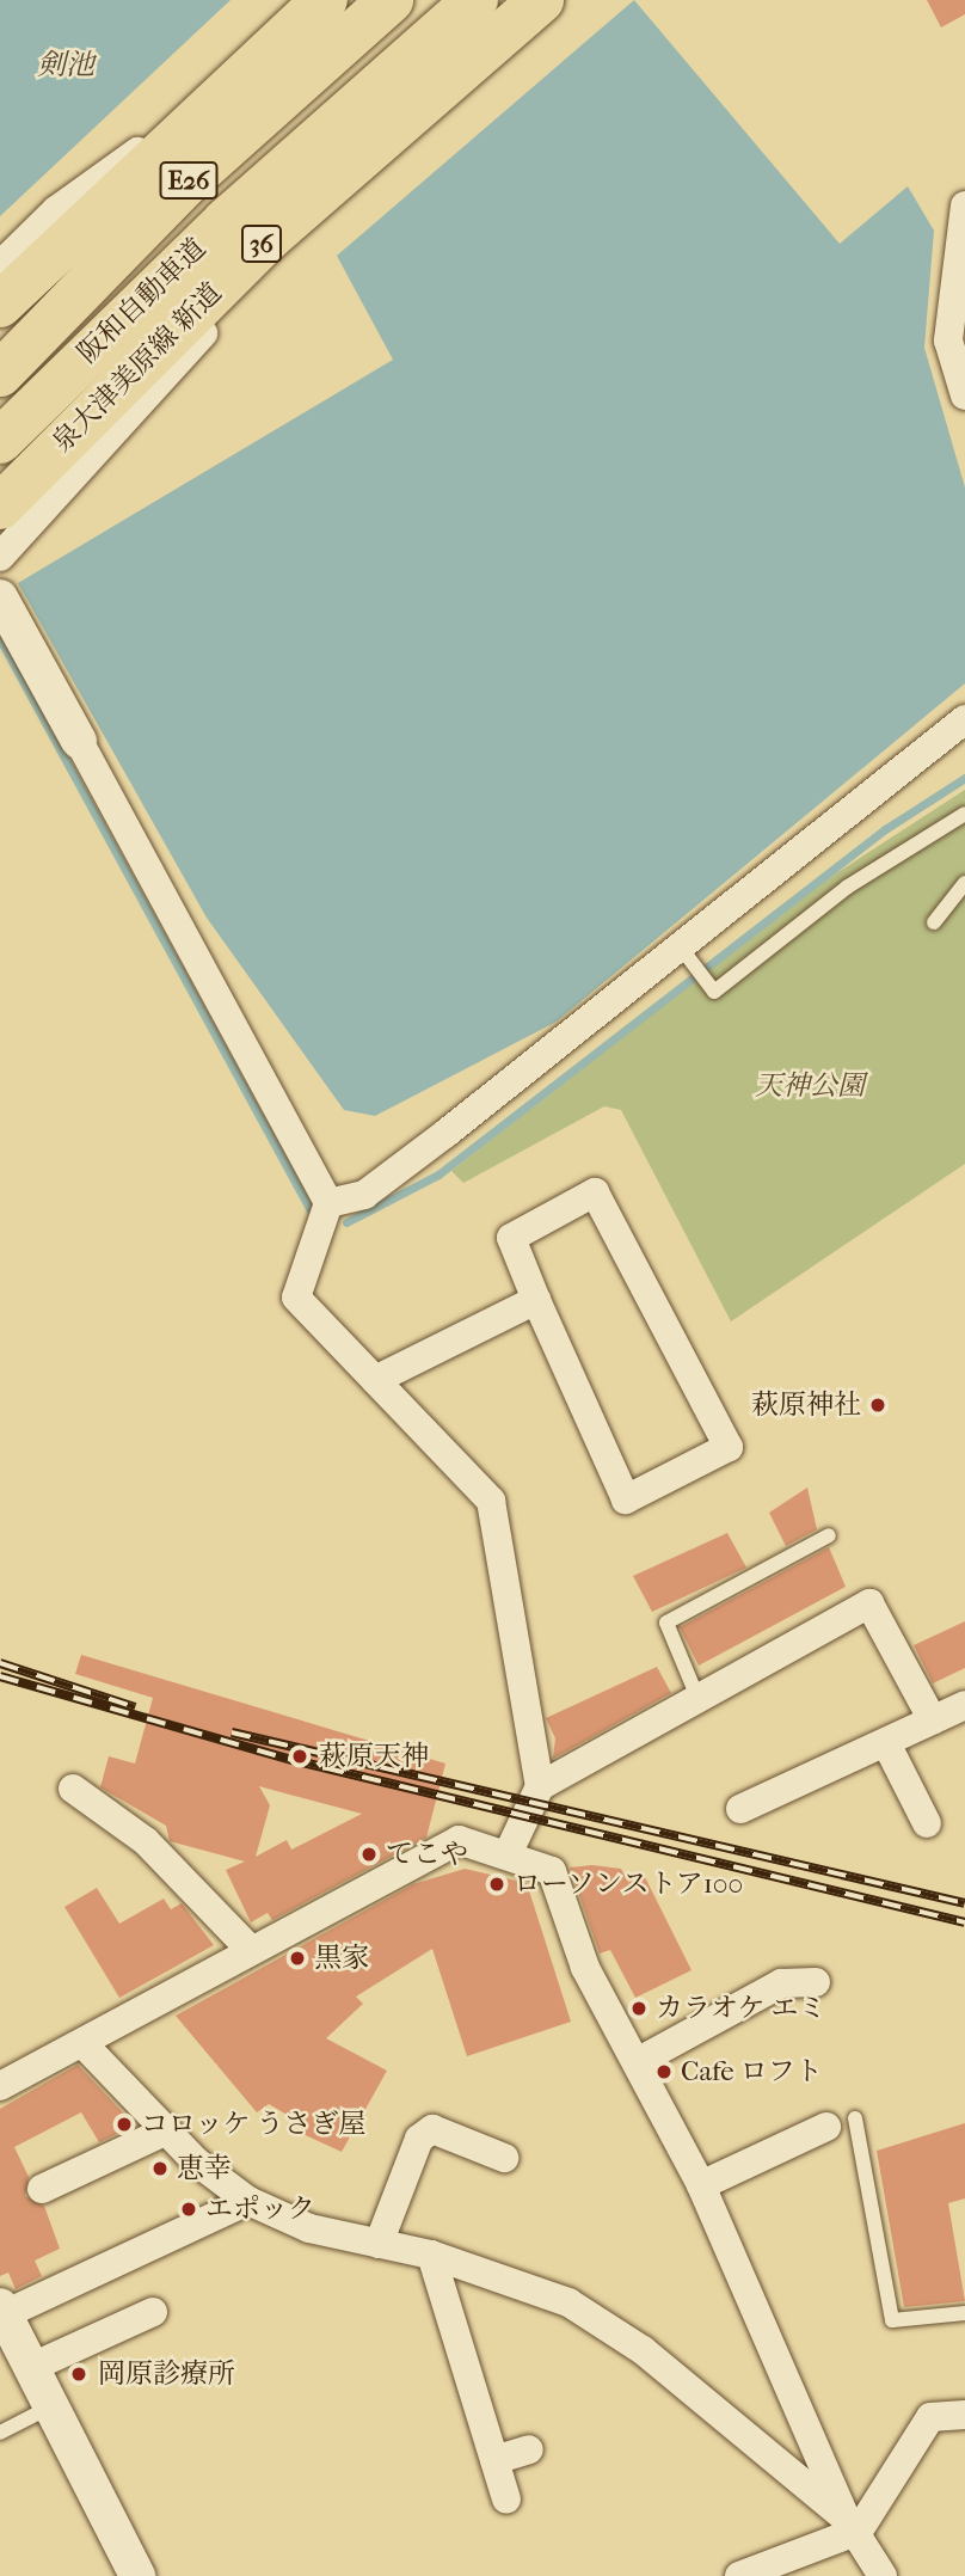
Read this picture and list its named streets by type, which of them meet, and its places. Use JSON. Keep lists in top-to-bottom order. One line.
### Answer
{"streets":{"main road":["E26","36","阪和自動車道","泉大津美原線 新道"]},"water":["剣池"],"parks":["天神公園"],"places":["萩原神社","萩原天神","てこや","ローソンストア100","黒家","カラオケ エミ","Cafe ロフト","コロッケ うさぎ屋","恵幸","エポック","岡原診療所"]}
